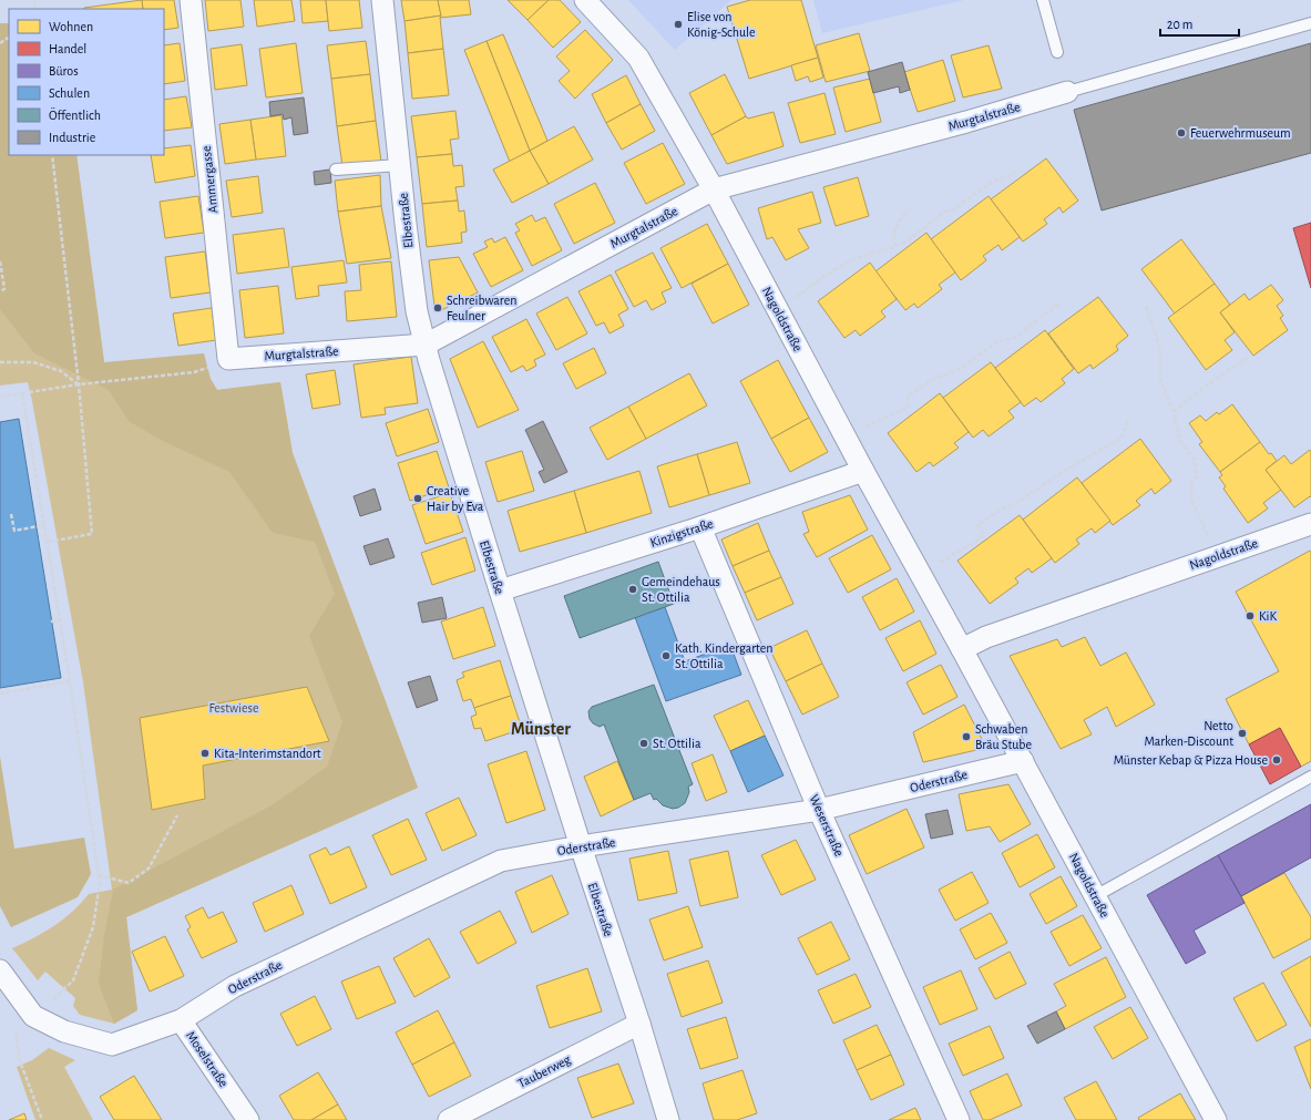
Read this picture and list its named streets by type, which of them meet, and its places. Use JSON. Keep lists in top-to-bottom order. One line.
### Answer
{"streets":{"street":["Murgtalstraße","Ammergasse","Elbestraße","Nagoldstraße","Kinzigstraße","Oderstraße","Weserstraße","Moselstraße","Tauberweg"]},"crossings":[["Murgtalstraße","Ammergasse"],["Murgtalstraße","Elbestraße"],["Murgtalstraße","Nagoldstraße"],["Elbestraße","Kinzigstraße"],["Elbestraße","Oderstraße"],["Elbestraße","Tauberweg"],["Nagoldstraße","Kinzigstraße"],["Nagoldstraße","Oderstraße"],["Kinzigstraße","Weserstraße"],["Oderstraße","Weserstraße"],["Oderstraße","Moselstraße"]],"districts":["Münster"],"parks":["Festwiese"],"places":["Elise von König-Schule","Feuerwehrmuseum","Schreibwaren Feulner","Creative Hair by Eva","Gemeindehaus St. Ottilia","KiK","Kath. Kindergarten St. Ottilia","Netto Marken-Discount","Schwaben Bräu Stube","St. Ottilia","Kita-Interimstandort","Münster Kebap & Pizza House"],"legend":["Wohnen","Handel","Büros","Schulen","Öffentlich","Industrie"],"scale_bar":"20 m"}
